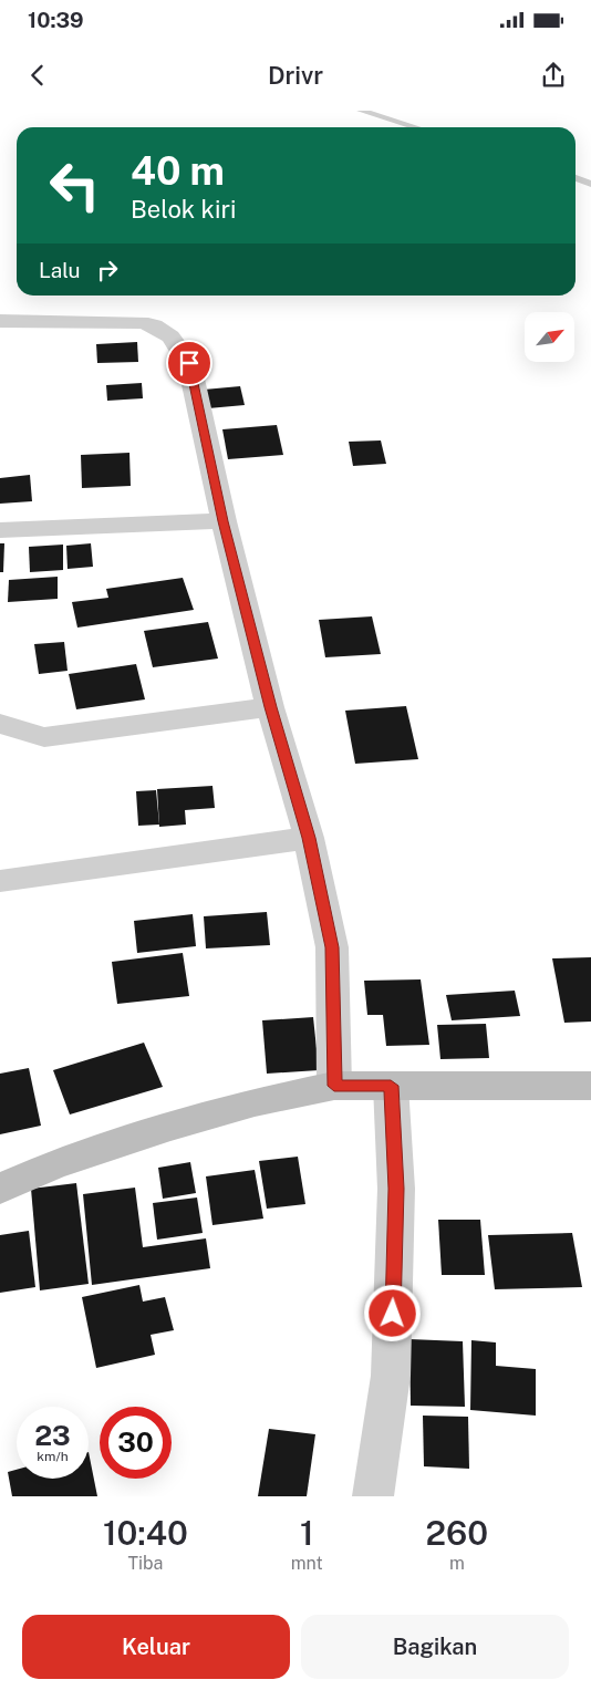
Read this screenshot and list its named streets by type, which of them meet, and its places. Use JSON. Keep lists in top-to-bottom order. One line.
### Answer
{"north":"top right","page":{"status":"10:39","header":"Drivr","turn":["40 m","Belok kiri"],"then":"Lalu","speed":"23 km/h","limit":"30","eta":["10:40","Tiba","1","mnt","260","m"],"buttons":["Keluar","Bagikan"]}}
